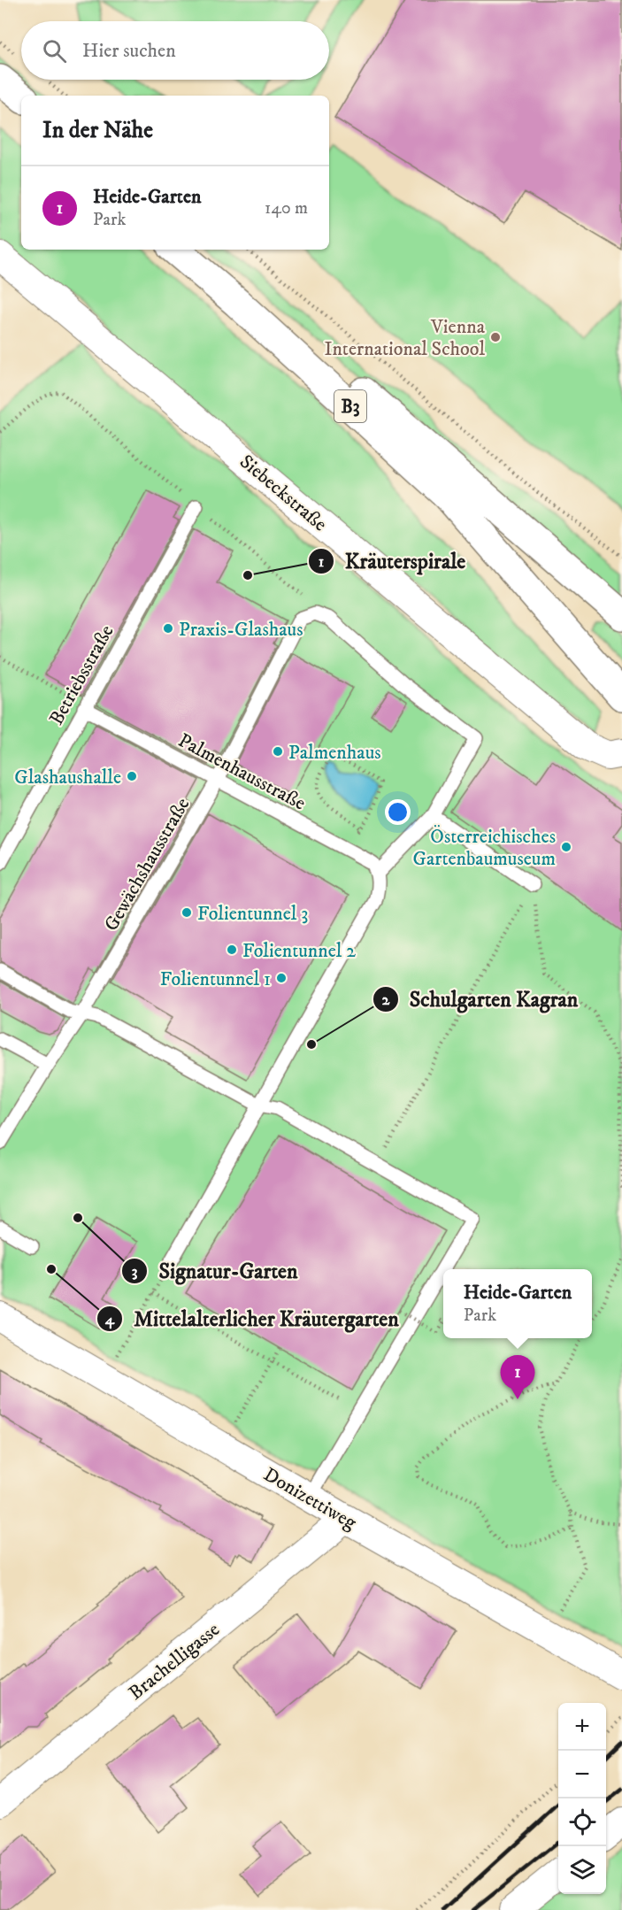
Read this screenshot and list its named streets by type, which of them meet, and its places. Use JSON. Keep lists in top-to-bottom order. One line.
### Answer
{"streets":{"main road":["B3"],"street":["Siebeckstraße","Donizettiweg","Brachelligasse"],"lane":["Betriebsstraße","Palmenhausstraße","Gewächshausstraße"]},"crossings":[["Betriebsstraße","Palmenhausstraße"],["Palmenhausstraße","Gewächshausstraße"],["Donizettiweg","Brachelligasse"]],"places":["Vienna International School","Kräuterspirale","Praxis-Glashaus","Palmenhaus","Glashaushalle","Österreichisches Gartenbaumuseum","Folientunnel 3","Folientunnel 2","Folientunnel 1","Schulgarten Kagran","Signatur-Garten","Mittelalterlicher Kräutergarten"],"page":{"search":"Hier suchen","heading":"In der Nähe","list":[{"mark":"1","name":"Heide-Garten","note":"Park","value":"140 m"}],"popup":["Heide-Garten","Park"],"pins":"1","map_buttons":["+","−"]}}
